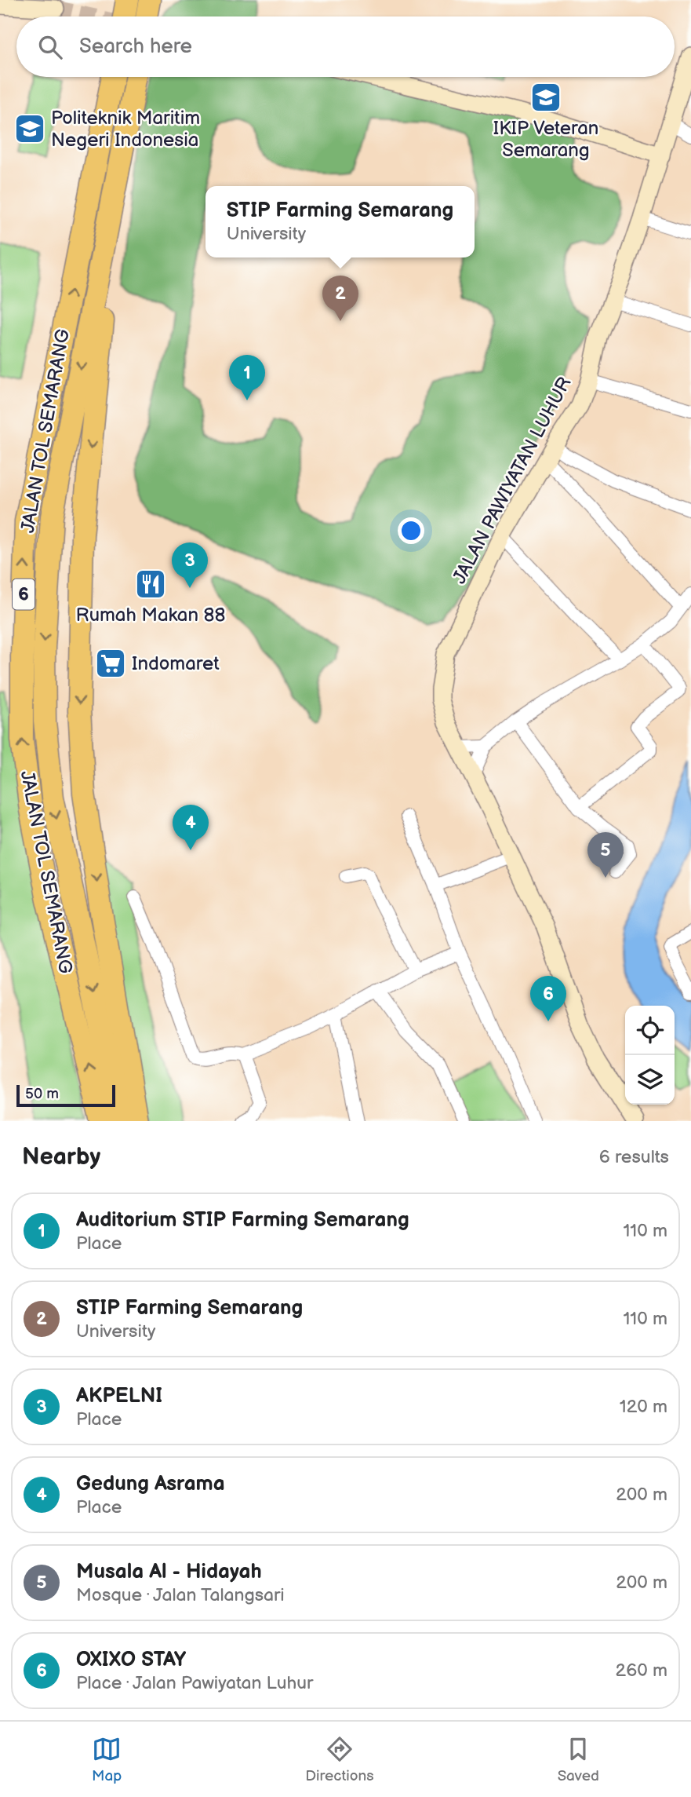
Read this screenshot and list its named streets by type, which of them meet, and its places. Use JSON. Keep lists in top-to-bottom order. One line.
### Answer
{"streets":{"highway":["JALAN TOL SEMARANG","6"],"main road":["JALAN PAWIYATAN LUHUR"]},"places":{"school or university":["IKIP Veteran Semarang","Politeknik Maritim Negeri Indonesia"],"restaurant":["Rumah Makan 88"],"supermarket":["Indomaret"]},"scale_bar":"50 m","page":{"search":"Search here","popup":["STIP Farming Semarang","University"],"pins":["2","1","3","4","5","6"],"scale":"50 m","heading":["Nearby","6 results"],"list":[{"mark":"1","name":"Auditorium STIP Farming Semarang","note":"Place","value":"110 m"},{"mark":"2","name":"STIP Farming Semarang","note":"University","value":"110 m"},{"mark":"3","name":"AKPELNI","note":"Place","value":"120 m"},{"mark":"4","name":"Gedung Asrama","note":"Place","value":"200 m"},{"mark":"5","name":"Musala Al - Hidayah","note":"Mosque · Jalan Talangsari","value":"200 m"},{"mark":"6","name":"OXIXO STAY","note":"Place · Jalan Pawiyatan Luhur","value":"260 m"}],"nav":["Map","Directions","Saved"]}}
